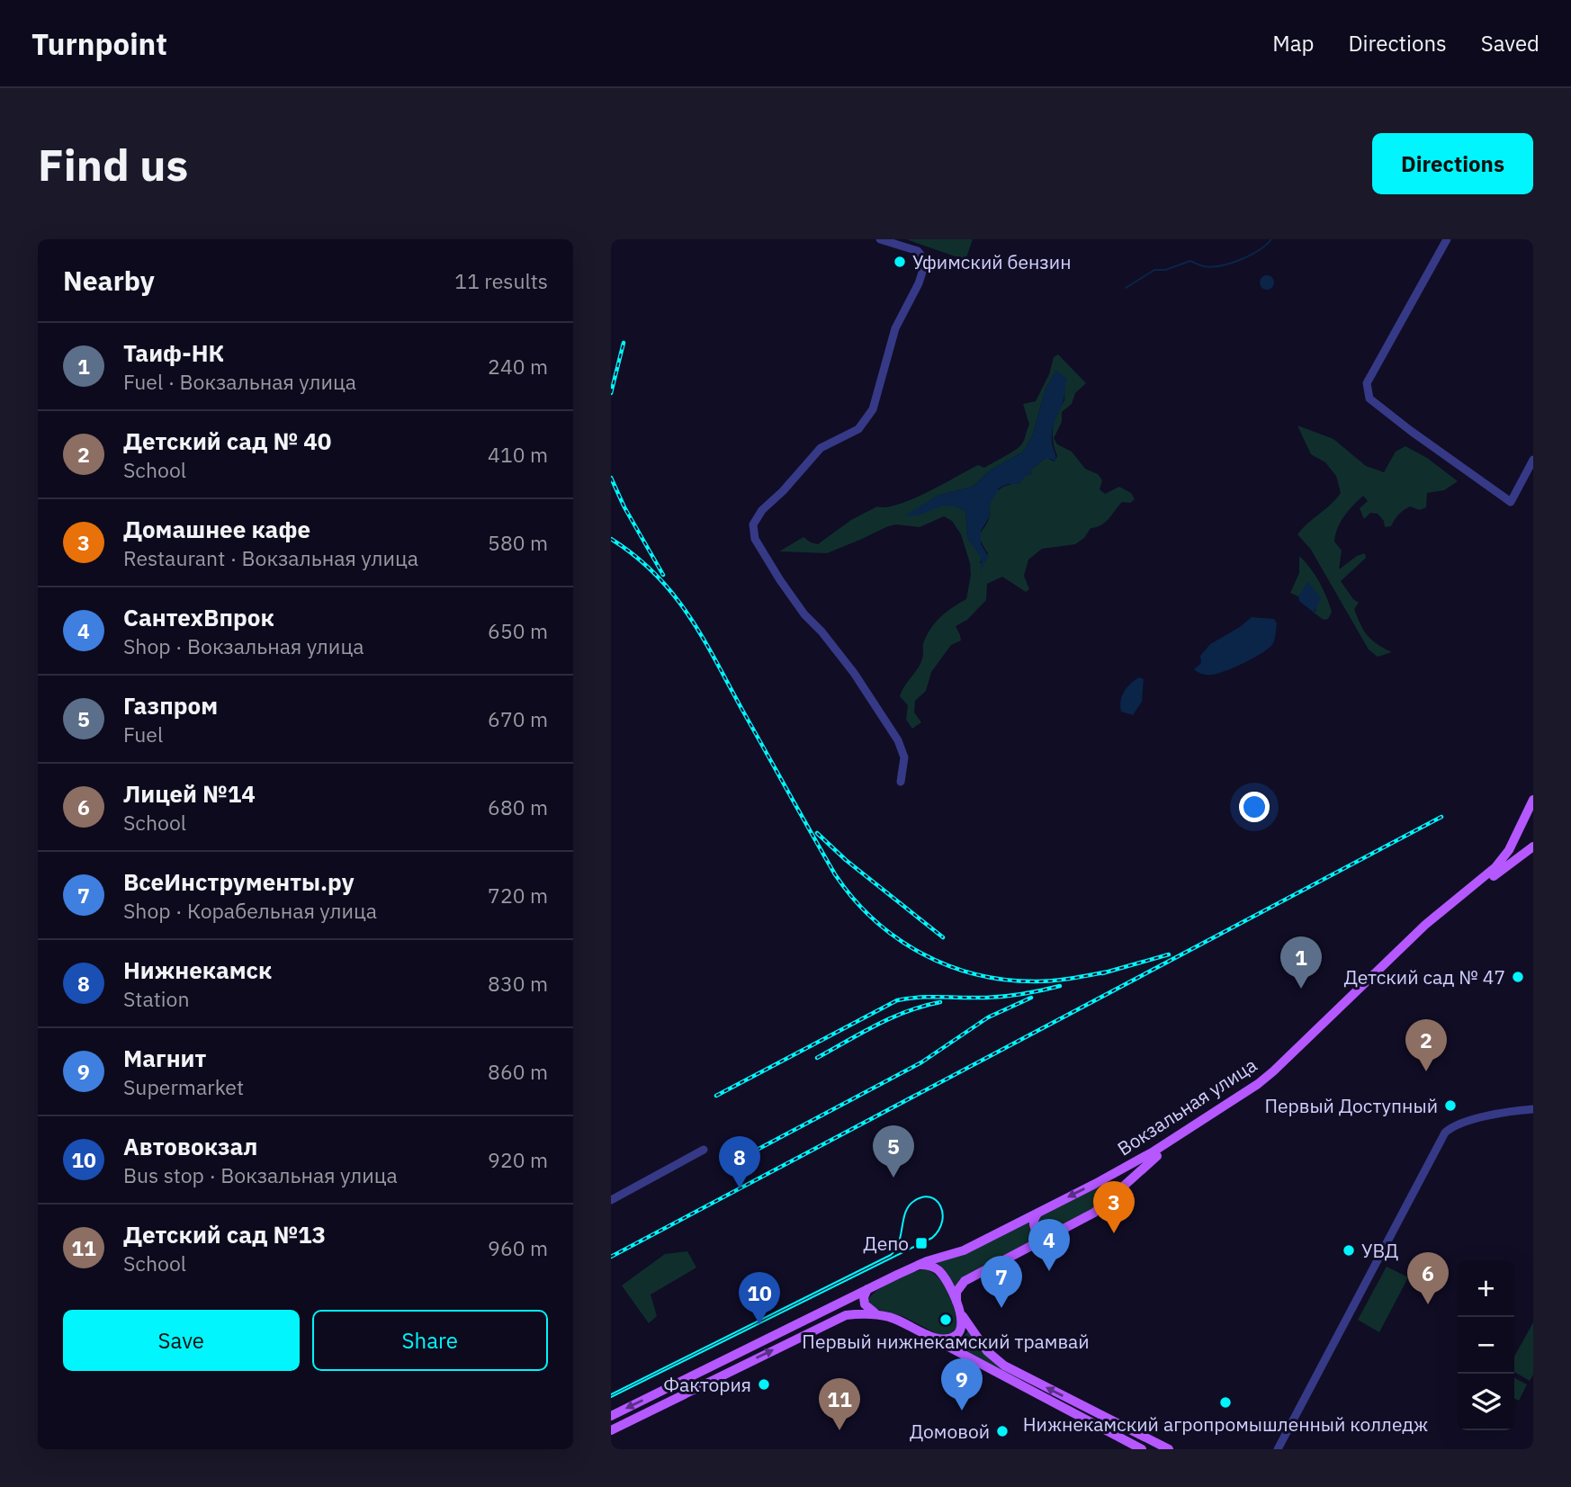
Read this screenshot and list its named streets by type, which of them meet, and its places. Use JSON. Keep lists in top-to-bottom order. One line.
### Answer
{"streets":{"main road":["Вокзальная улица"]},"places":{"other":["Уфимский бензин","Детский сад № 47","Первый Доступный","УВД","Первый нижнекамский трамвай","Фактория","Нижнекамский агропромышленный колледж","Домовой"],"transit":["Депо"]},"page":{"header":"Turnpoint","nav":["Map","Directions","Saved"],"buttons":["Directions",["Save","Share"]],"title":"Find us","heading":["Nearby","11 results"],"list":[{"mark":"1","name":"Таиф-НК","note":"Fuel · Вокзальная улица","value":"240 m"},{"mark":"2","name":"Детский сад № 40","note":"School","value":"410 m"},{"mark":"3","name":"Домашнее кафе","note":"Restaurant · Вокзальная улица","value":"580 m"},{"mark":"4","name":"СантехВпрок","note":"Shop · Вокзальная улица","value":"650 m"},{"mark":"5","name":"Газпром","note":"Fuel","value":"670 m"},{"mark":"6","name":"Лицей №14","note":"School","value":"680 m"},{"mark":"7","name":"ВсеИнструменты.ру","note":"Shop · Корабельная улица","value":"720 m"},{"mark":"8","name":"Нижнекамск","note":"Station","value":"830 m"},{"mark":"9","name":"Магнит","note":"Supermarket","value":"860 m"},{"mark":"10","name":"Автовокзал","note":"Bus stop · Вокзальная улица","value":"920 m"},{"mark":"11","name":"Детский сад №13","note":"School","value":"960 m"}],"pins":["1","2","5","8","3","4","6","7","10","9","11"],"map_buttons":["+","−"]}}
